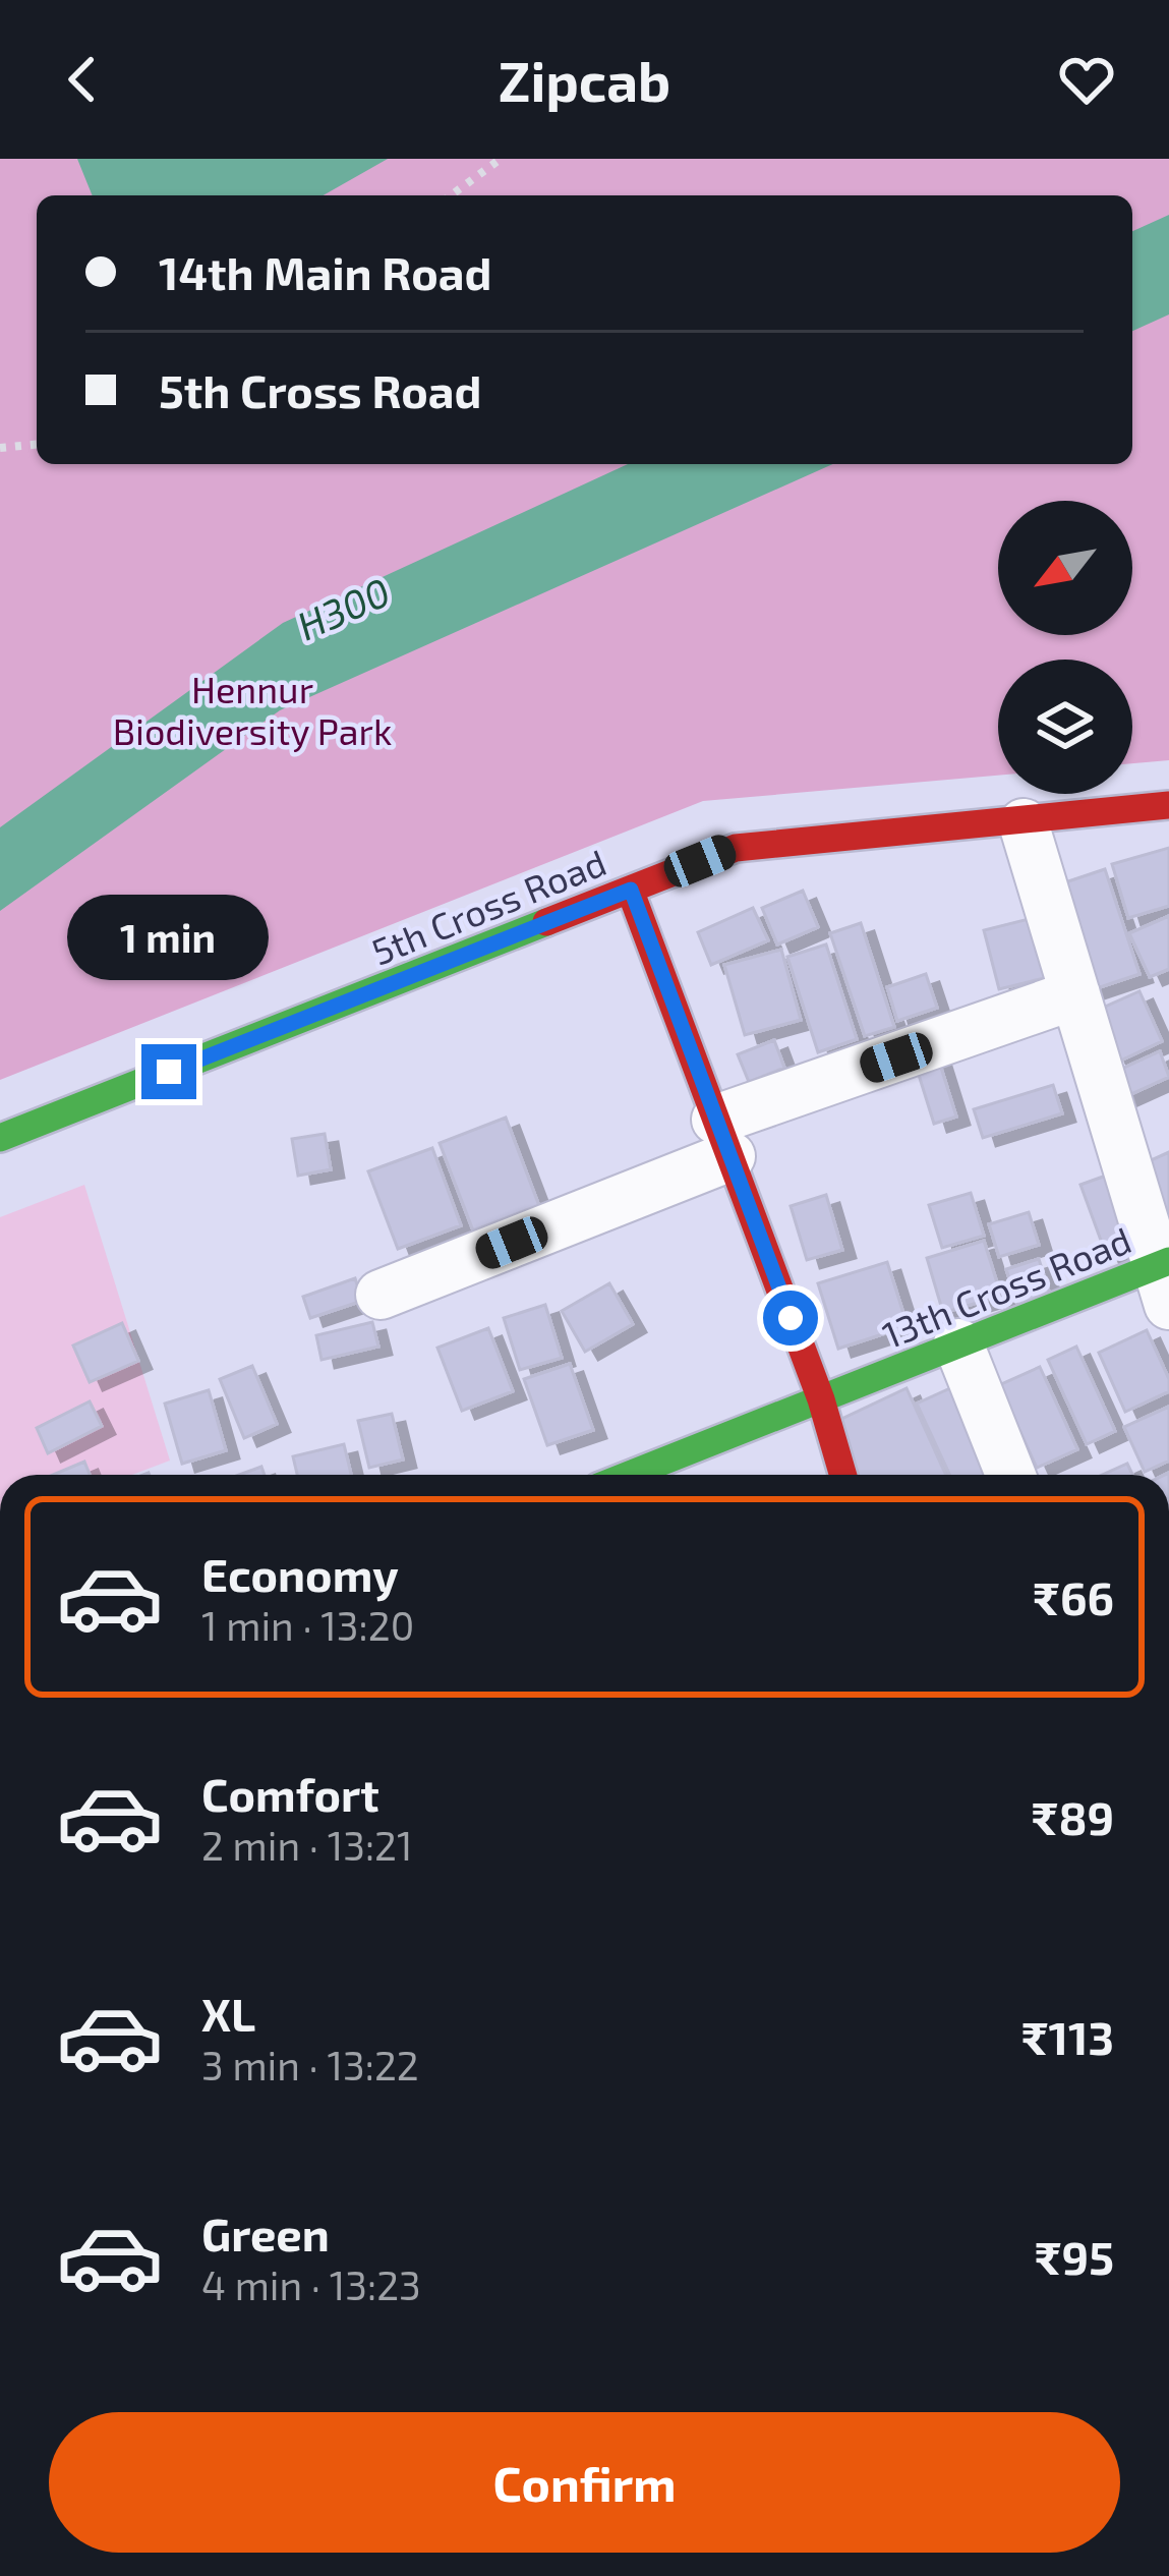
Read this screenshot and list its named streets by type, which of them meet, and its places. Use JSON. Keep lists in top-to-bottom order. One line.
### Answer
{"streets":{"street":["5th Cross Road","13th Cross Road"]},"water":["H300"],"parks":["Hennur Biodiversity Park"],"north":"bottom left","page":{"header":"Zipcab","banner":["14th Main Road","5th Cross Road"],"bubble":"1 min","list":[{"name":"Economy","note":"1 min · 13:20","value":"₹66"},{"name":"Comfort","note":"2 min · 13:21","value":"₹89"},{"name":"XL","note":"3 min · 13:22","value":"₹113"},{"name":"Green","note":"4 min · 13:23","value":"₹95"}],"buttons":"Confirm"}}
